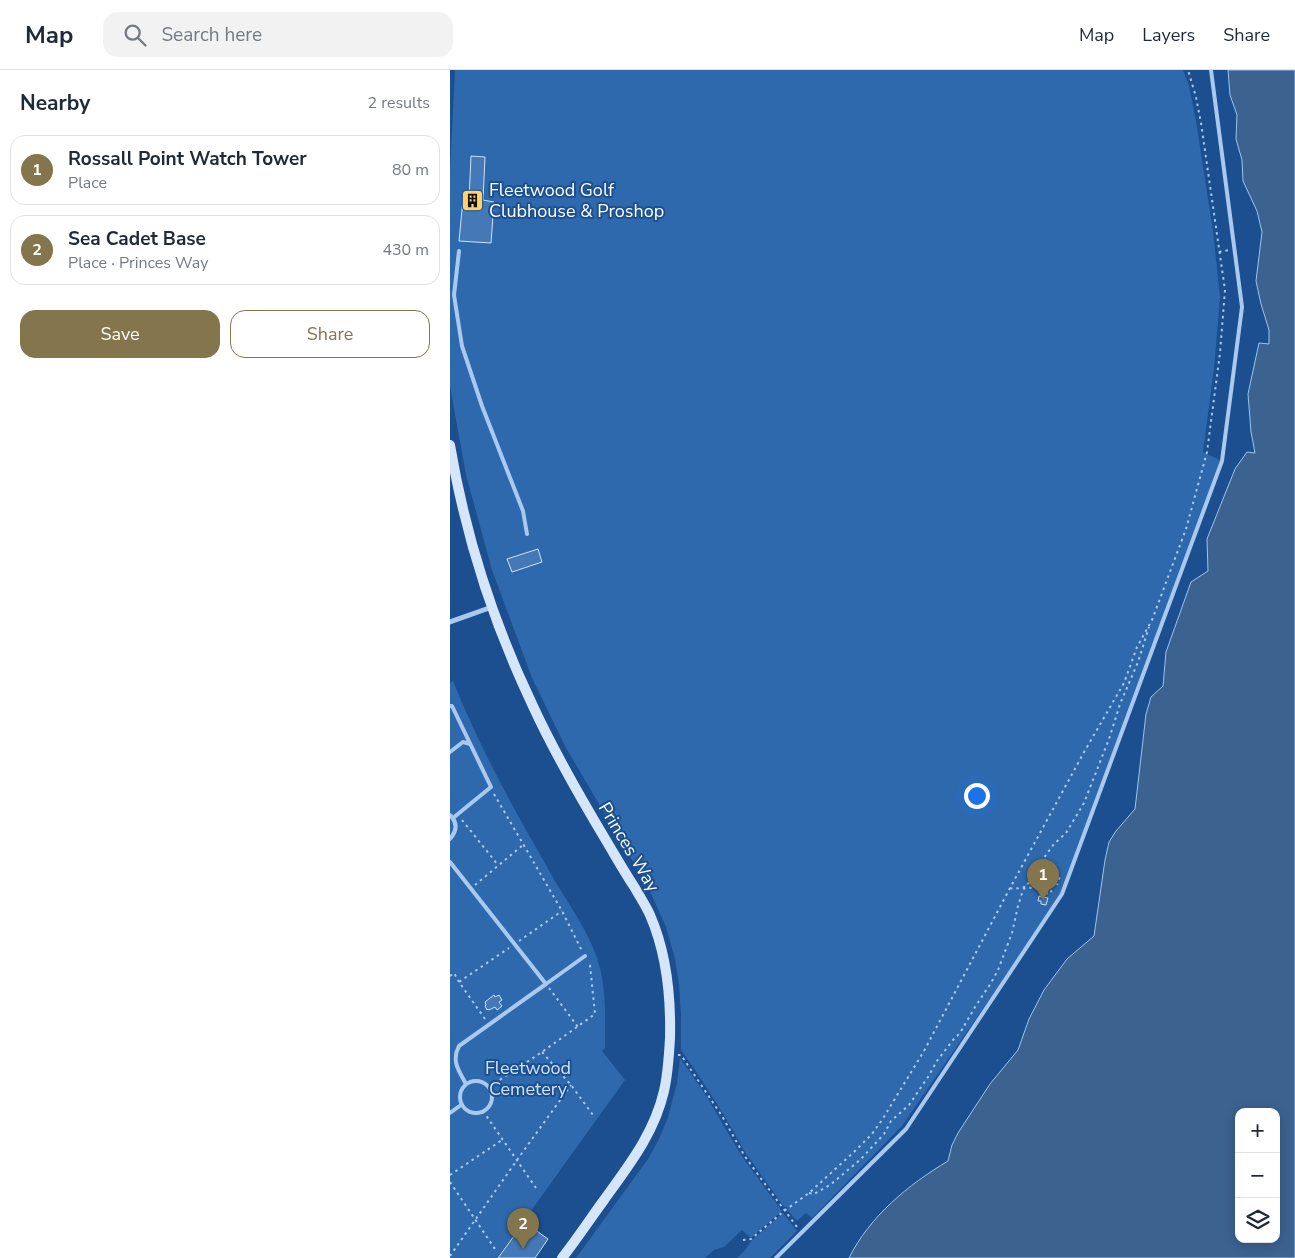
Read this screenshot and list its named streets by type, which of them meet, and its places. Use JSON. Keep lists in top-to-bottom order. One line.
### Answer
{"streets":{"street":["Princes Way"]},"parks":["Fleetwood Cemetery"],"places":{"building":["Fleetwood Golf Clubhouse & Proshop"]},"page":{"header":"Map","search":"Search here","nav":["Map","Layers","Share"],"heading":["Nearby","2 results"],"list":[{"mark":"1","name":"Rossall Point Watch Tower","note":"Place","value":"80 m"},{"mark":"2","name":"Sea Cadet Base","note":"Place · Princes Way","value":"430 m"}],"buttons":["Save","Share"],"pins":["1","2"],"map_buttons":["+","−"]}}
